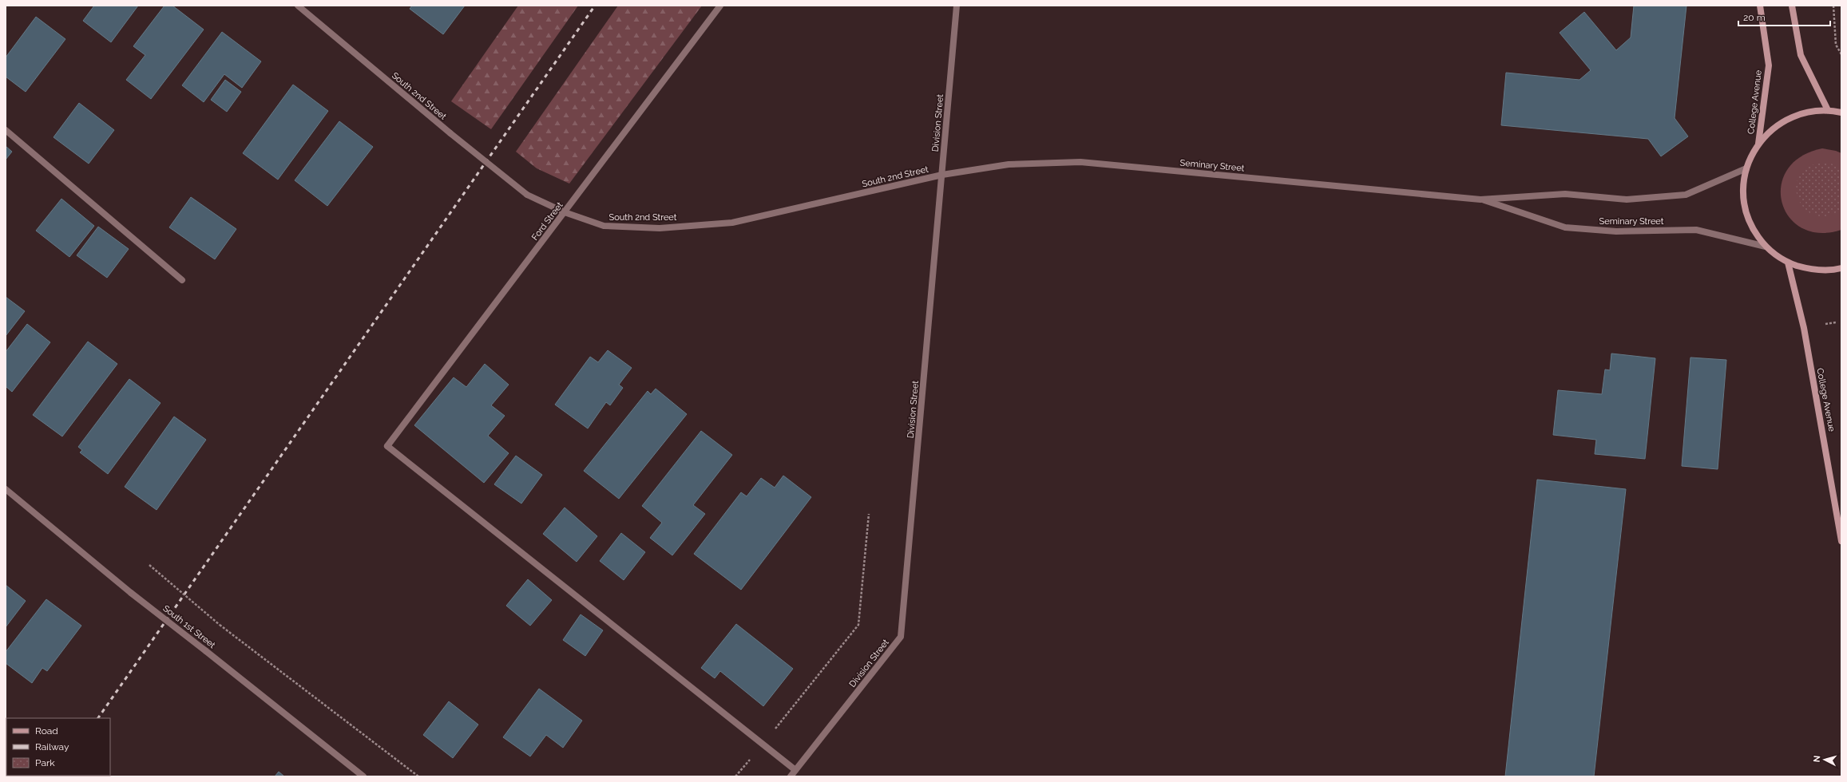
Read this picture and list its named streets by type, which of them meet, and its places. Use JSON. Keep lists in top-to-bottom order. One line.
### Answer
{"streets":{"main road":["College Avenue"],"street":["South 2nd Street","Division Street","Seminary Street","Ford Street","South 1st Street"]},"crossings":[["South 2nd Street","Division Street"],["South 2nd Street","Seminary Street"],["South 2nd Street","Ford Street"],["College Avenue","Seminary Street"],["Division Street","Seminary Street"]],"legend":["Road","Railway","Park"],"scale_bar":"20 m","north":"left"}
